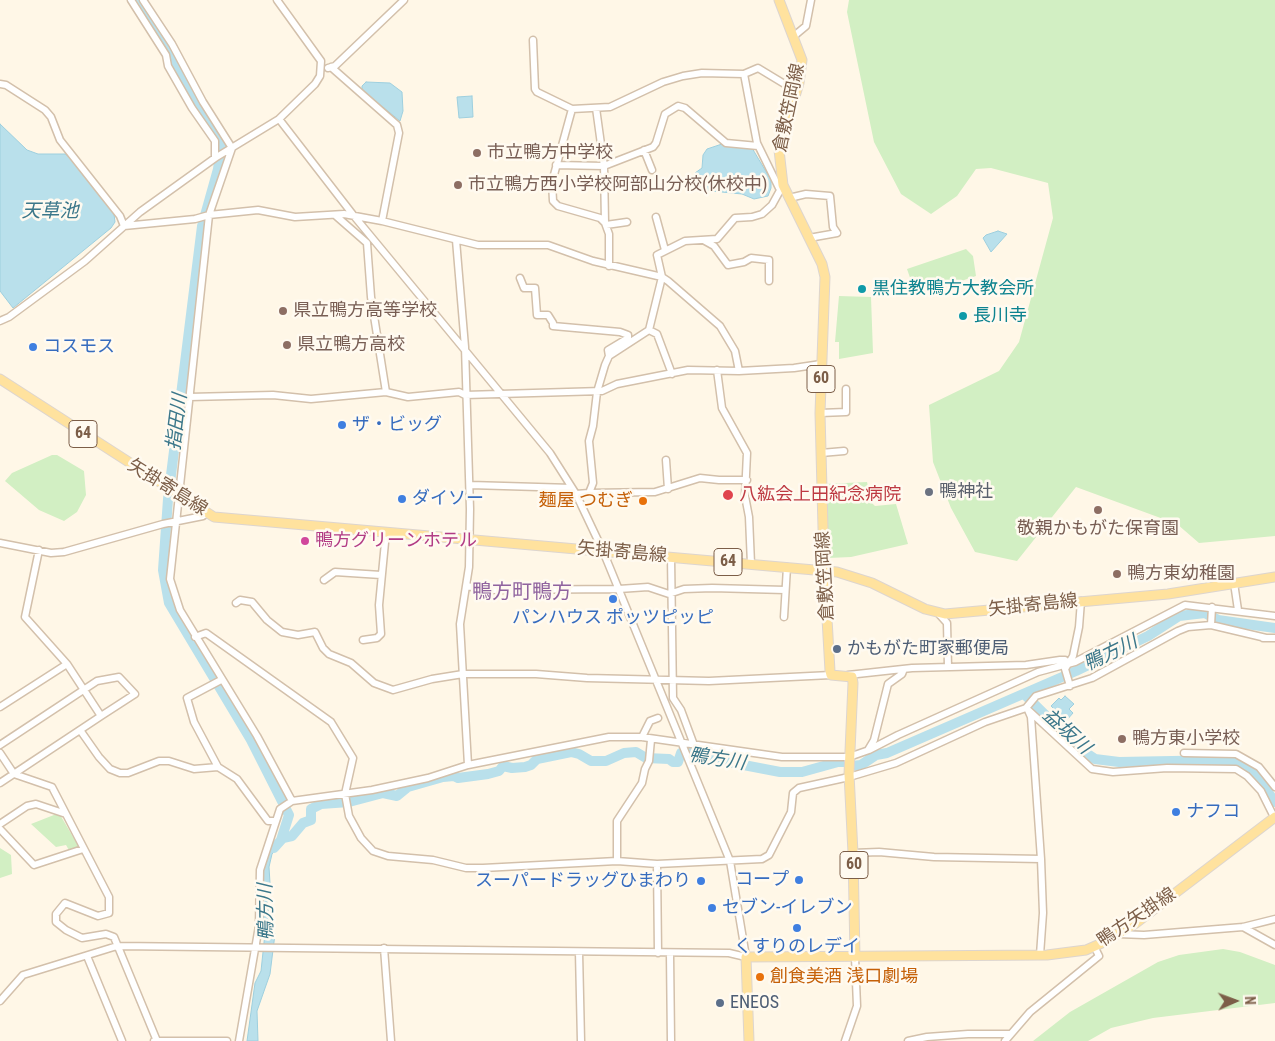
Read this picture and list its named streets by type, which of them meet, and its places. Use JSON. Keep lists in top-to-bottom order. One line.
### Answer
{"streets":{"main road":["倉敷笠岡線","60","64","矢掛寄島線","鴨方矢掛線"]},"crossings":[["倉敷笠岡線","矢掛寄島線"],["60","鴨方矢掛線"]],"districts":["鴨方町鴨方"],"water":["天草池","指田川","鴨方川","益坂川"],"places":["市立鴨方中学校","市立鴨方西小学校阿部山分校(休校中)","黒住教鴨方大教会所","県立鴨方高等学校","長川寺","県立鴨方高校","コスモス","ザ・ビッグ","鴨神社","八紘会上田紀念病院","ダイソー","麺屋 つむぎ","敬親かもがた保育園","鴨方グリーンホテル","鴨方東幼稚園","パンハウス ポッツピッピ","かもがた町家郵便局","鴨方東小学校","ナフコ","コープ","スーパードラッグひまわり","セブン-イレブン","くすりのレデイ","創食美酒 浅口劇場","ENEOS"],"north":"right"}
